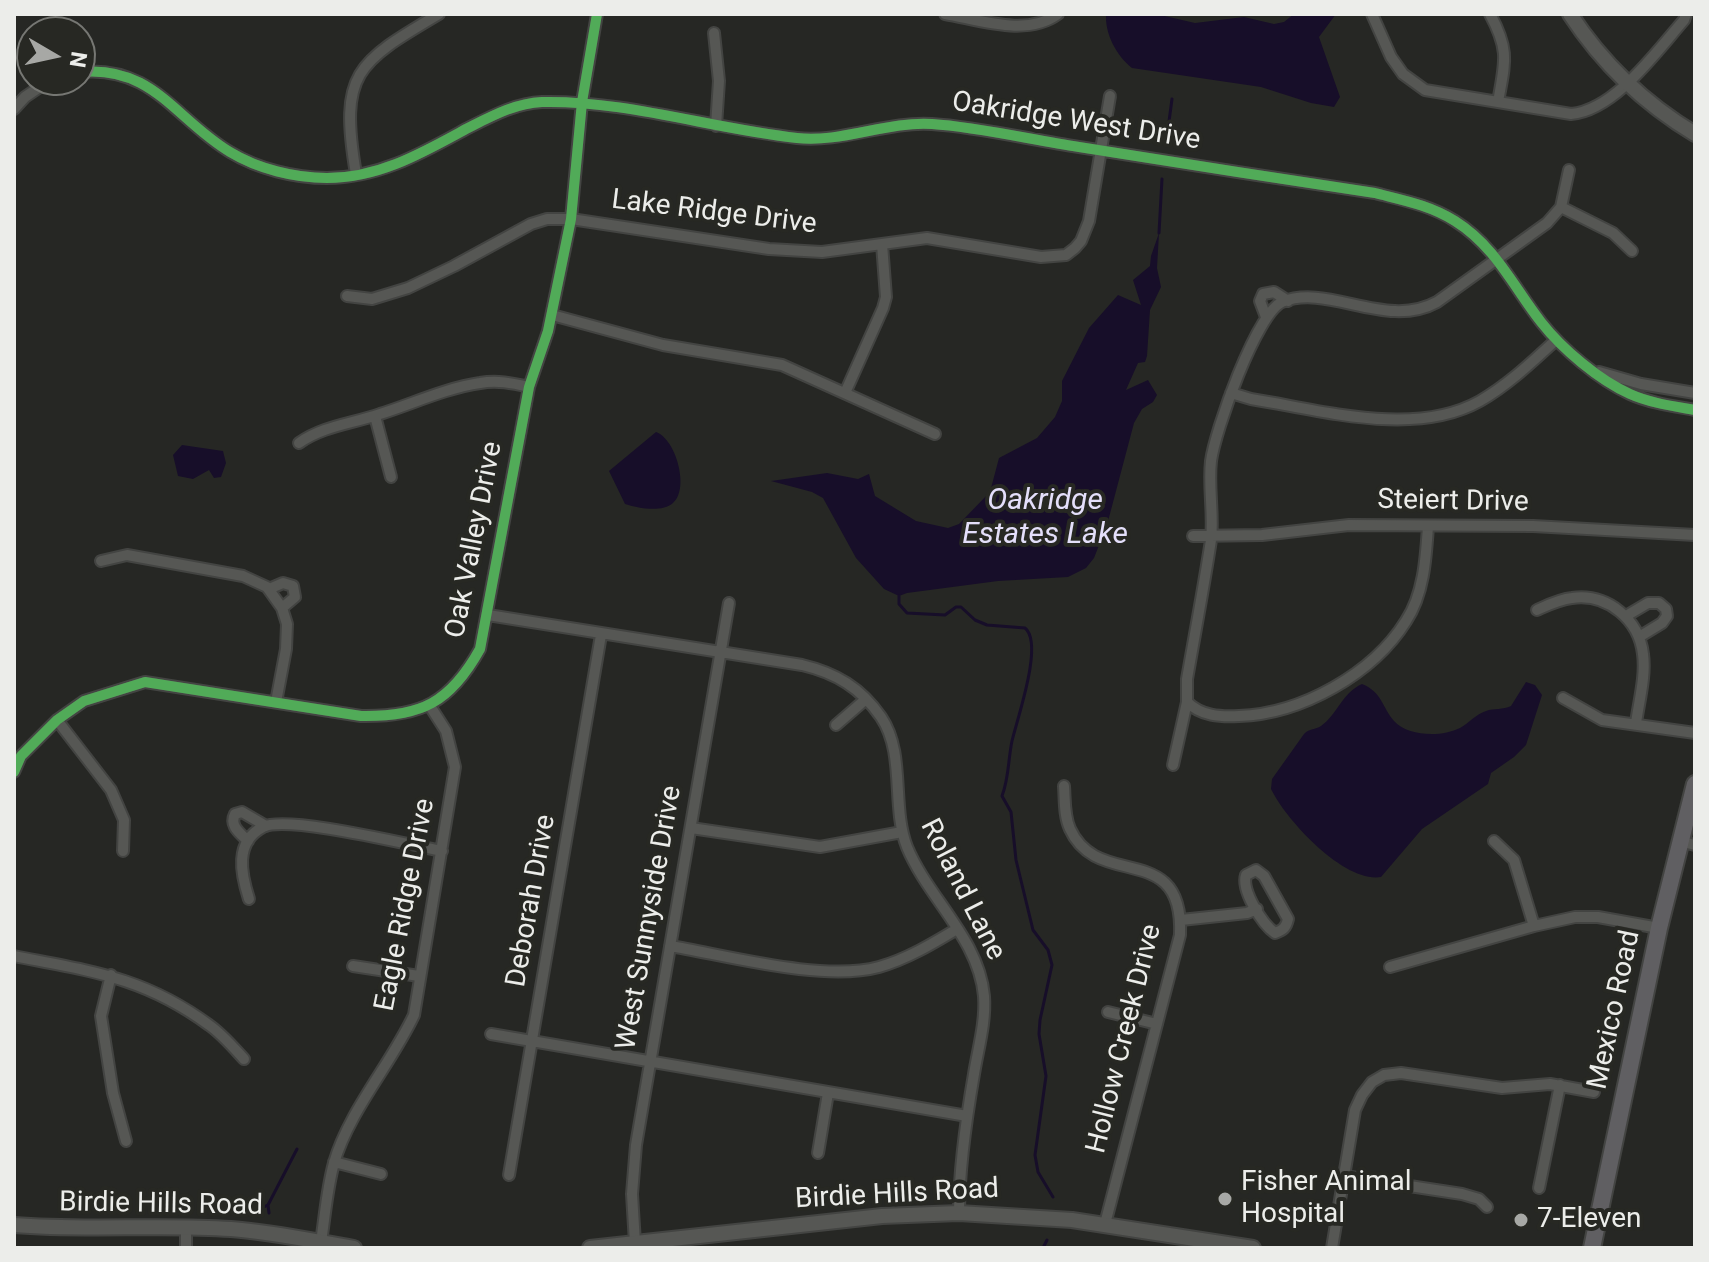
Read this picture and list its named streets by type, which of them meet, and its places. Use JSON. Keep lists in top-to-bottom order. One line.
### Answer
{"streets":{"main road":["Mexico Road","Birdie Hills Road"],"street":["Oakridge West Drive","Lake Ridge Drive","Steiert Drive","Oak Valley Drive","Roland Lane","Deborah Drive","Eagle Ridge Drive","West Sunnyside Drive","Hollow Creek Drive"]},"crossings":[["Oakridge West Drive","Lake Ridge Drive"],["Oakridge West Drive","Oak Valley Drive"],["Lake Ridge Drive","Oak Valley Drive"],["Oak Valley Drive","Roland Lane"],["Oak Valley Drive","Eagle Ridge Drive"],["Roland Lane","Deborah Drive"],["Roland Lane","West Sunnyside Drive"],["Roland Lane","Birdie Hills Road"],["Eagle Ridge Drive","Birdie Hills Road"],["West Sunnyside Drive","Birdie Hills Road"],["Hollow Creek Drive","Birdie Hills Road"]],"water":["Oakridge Estates Lake"],"places":["Fisher Animal Hospital","7-Eleven"],"north":"right"}
